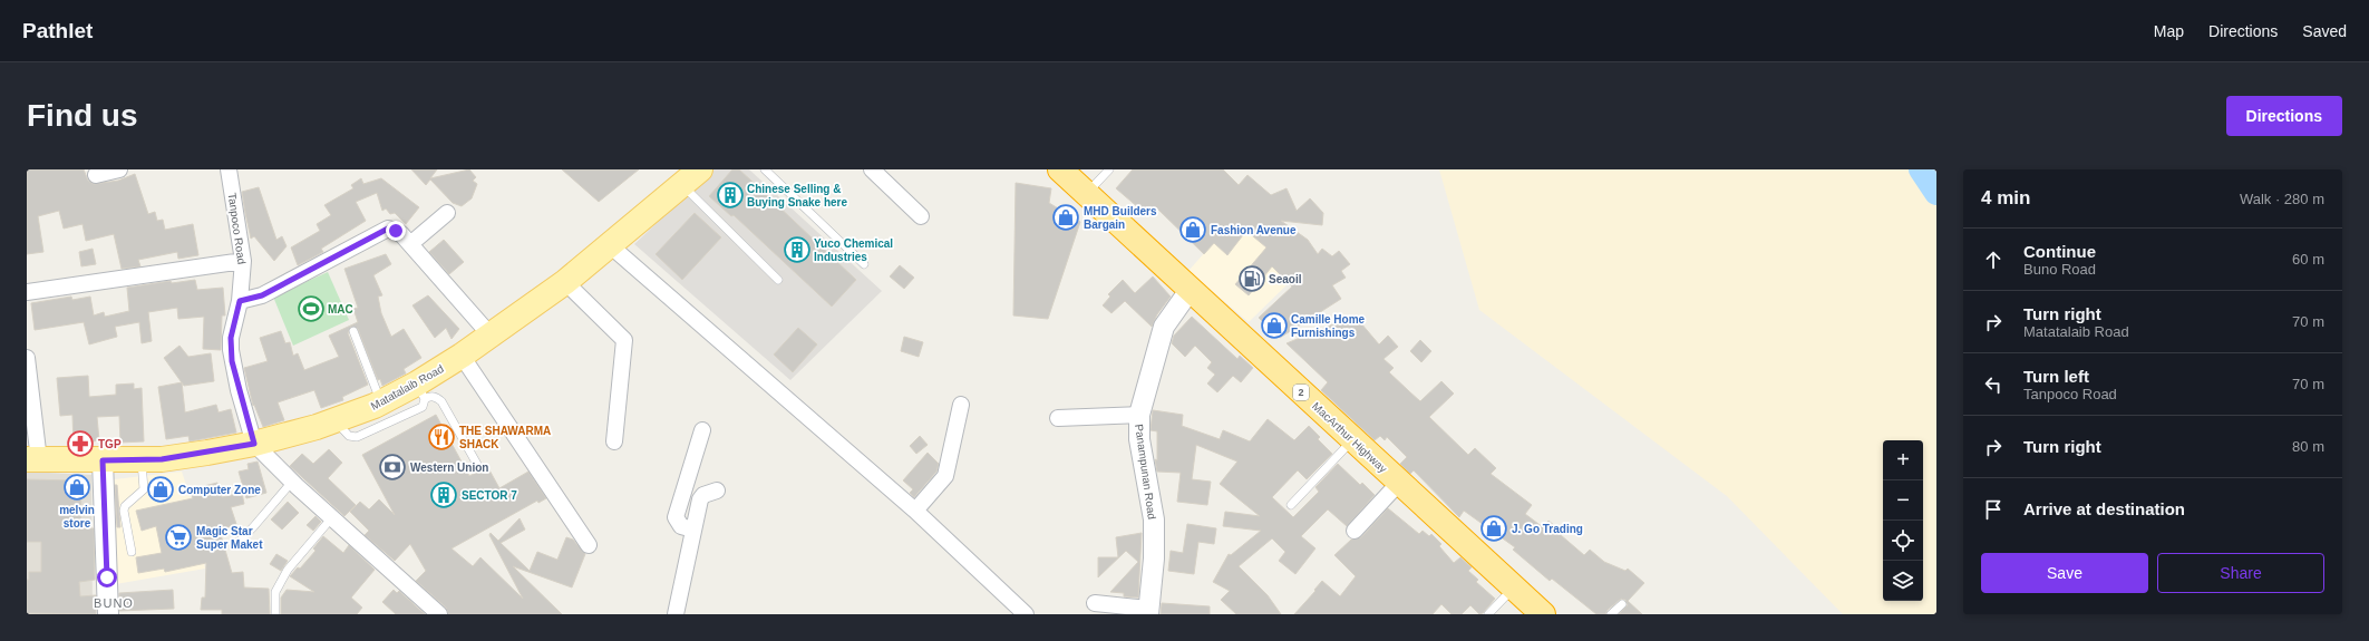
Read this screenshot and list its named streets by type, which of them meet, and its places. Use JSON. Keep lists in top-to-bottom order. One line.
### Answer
{"streets":{"highway":["2","MacArthur Highway"],"main road":["Matatalaib Road"],"street":["Tanpoco Road","Panampunan Road"]},"crossings":[["Tanpoco Road","Matatalaib Road"],["MacArthur Highway","Panampunan Road"]],"districts":["BUNO"],"places":{"building":["Chinese Selling & Buying Snake here","Yuco Chemical Industries","SECTOR 7"],"shop":["MHD Builders Bargain","Fashion Avenue","Camille Home Furnishings","melvin store","Computer Zone","J. Go Trading"],"fuel station":["Seaoil"],"sports":["MAC"],"restaurant":["THE SHAWARMA SHACK"],"pharmacy":["TGP"],"bank":["Western Union"],"supermarket":["Magic Star Super Maket"]},"page":{"header":"Pathlet","nav":["Map","Directions","Saved"],"buttons":["Directions",["Save","Share"]],"title":"Find us","heading":["4 min","Walk · 280 m"],"list":[["Continue","Buno Road","60 m"],["Turn right","Matatalaib Road","70 m"],["Turn left","Tanpoco Road","70 m"],["Turn right","80 m"],"Arrive at destination"],"map_buttons":["+","−"]}}
